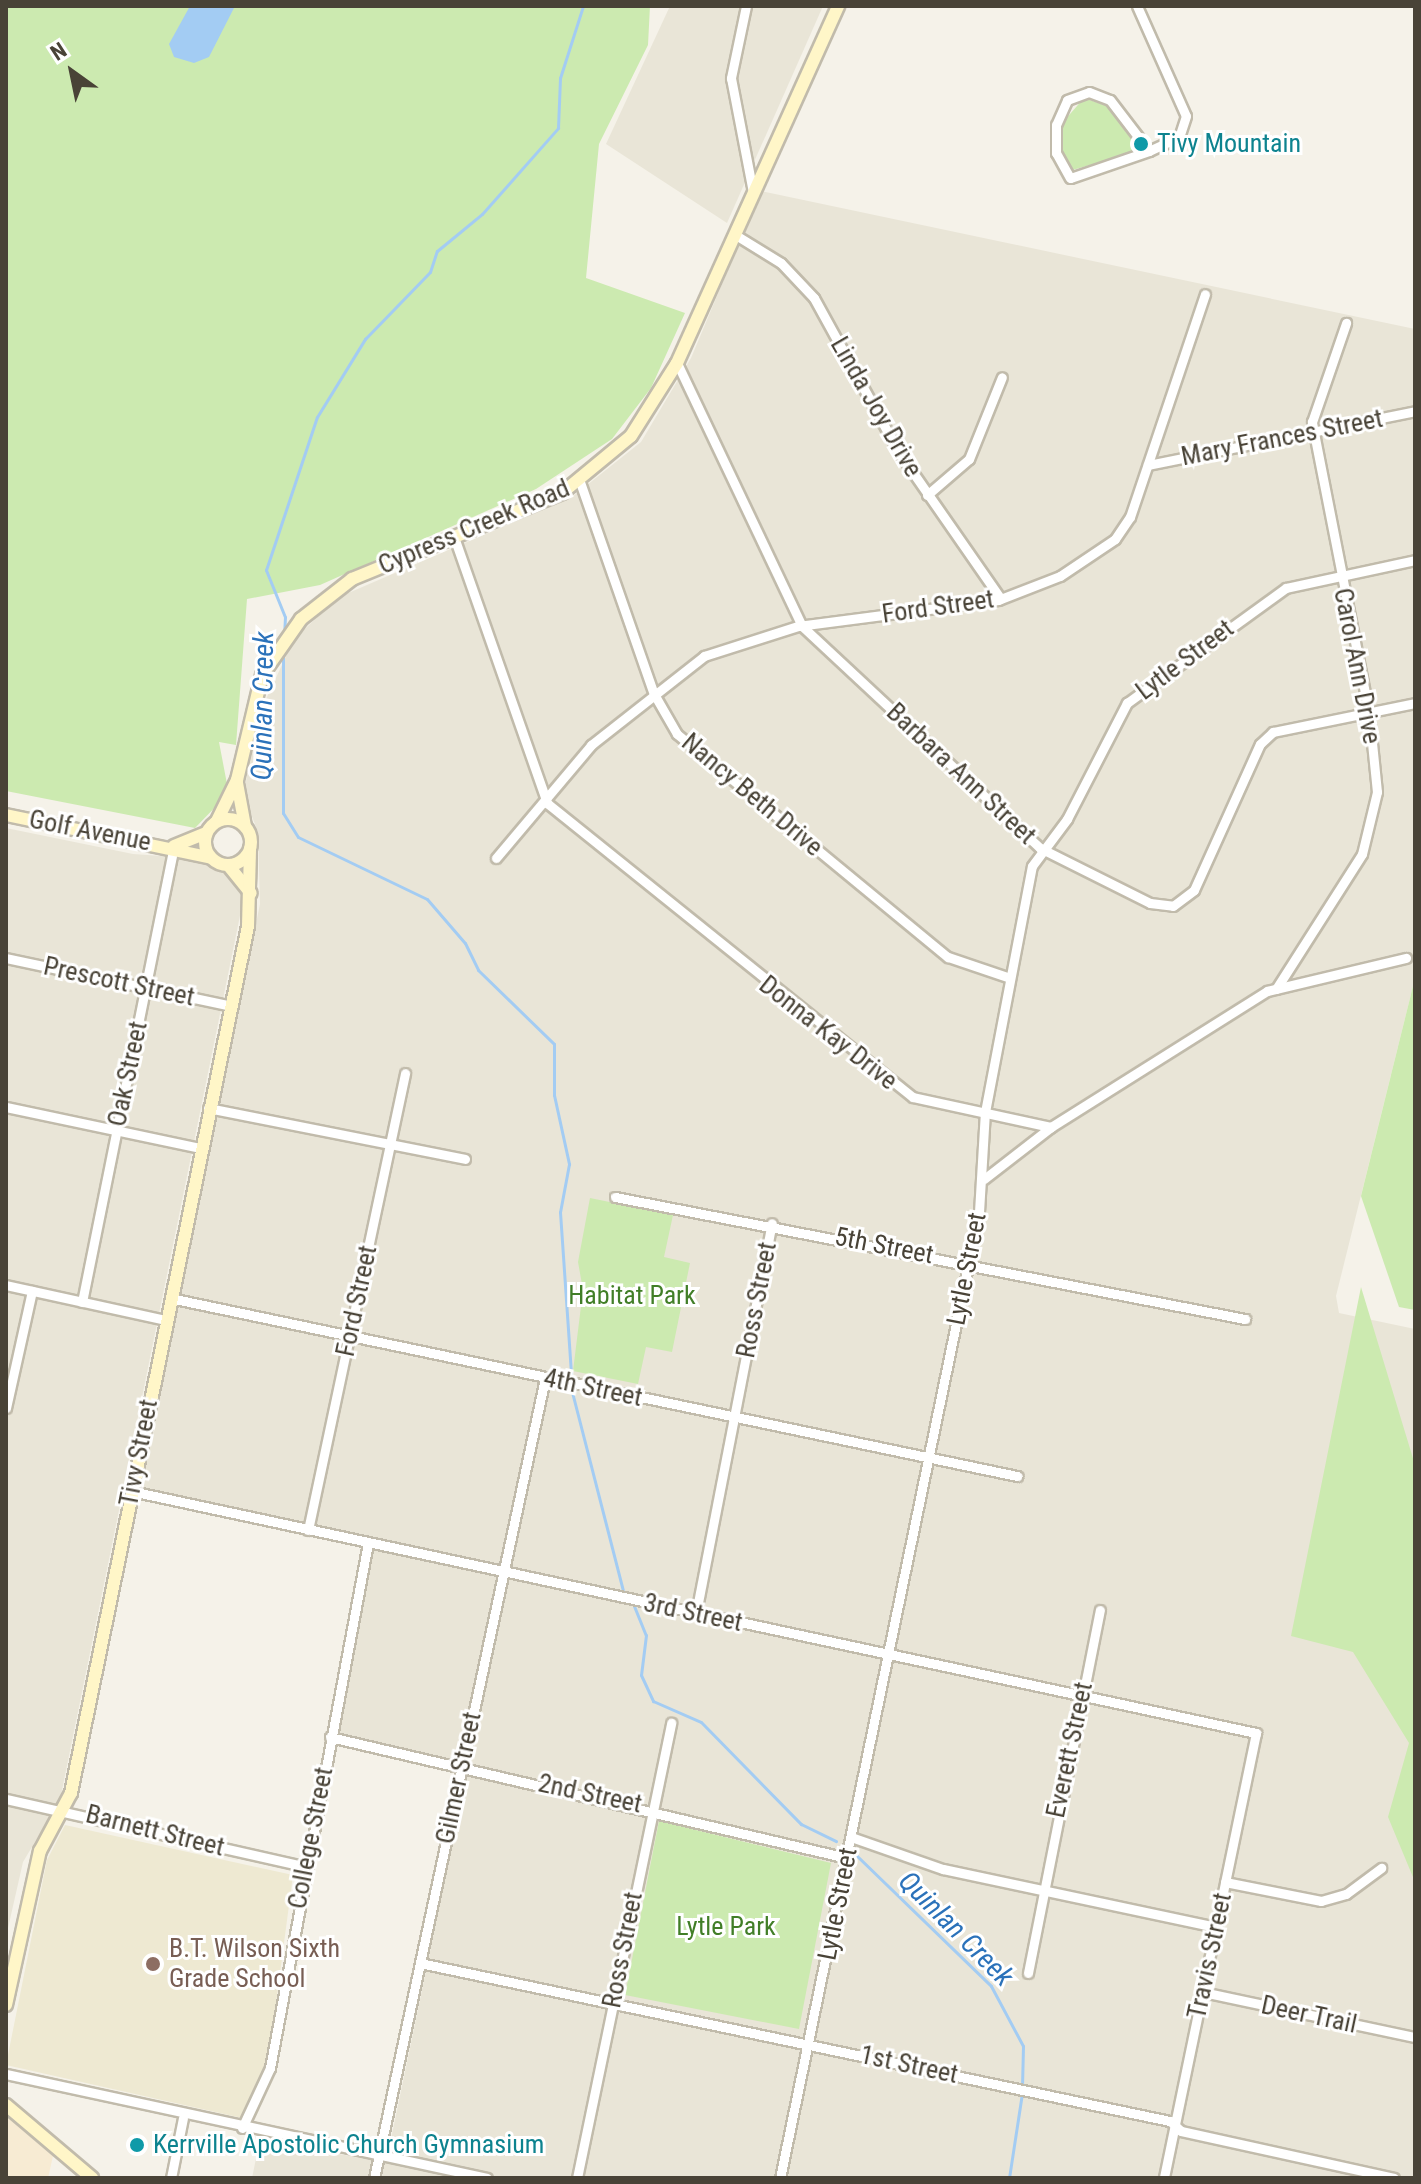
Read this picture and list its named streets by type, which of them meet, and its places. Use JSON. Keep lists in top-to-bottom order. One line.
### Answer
{"streets":{"main road":["Cypress Creek Road","Golf Avenue","Tivy Street"],"street":["Linda Joy Drive","Mary Frances Street","Ford Street","Lytle Street","Carol Ann Drive","Barbara Ann Street","Nancy Beth Drive","Prescott Street","Donna Kay Drive","Oak Street","5th Street","Ross Street","4th Street","3rd Street","Everett Street","Gilmer Street","2nd Street","Barnett Street","College Street","Travis Street","Deer Trail","1st Street"]},"crossings":[["Linda Joy Drive","Cypress Creek Road"],["Linda Joy Drive","Ford Street"],["Mary Frances Street","Ford Street"],["Mary Frances Street","Carol Ann Drive"],["Cypress Creek Road","Barbara Ann Street"],["Cypress Creek Road","Nancy Beth Drive"],["Cypress Creek Road","Golf Avenue"],["Cypress Creek Road","Tivy Street"],["Ford Street","Barbara Ann Street"],["Ford Street","Nancy Beth Drive"],["Ford Street","Donna Kay Drive"],["Ford Street","4th Street"],["Ford Street","3rd Street"],["Lytle Street","Carol Ann Drive"],["Lytle Street","Barbara Ann Street"],["Lytle Street","Nancy Beth Drive"],["Lytle Street","Donna Kay Drive"],["Lytle Street","5th Street"],["Lytle Street","4th Street"],["Lytle Street","3rd Street"],["Lytle Street","2nd Street"],["Lytle Street","1st Street"],["Carol Ann Drive","Barbara Ann Street"],["Golf Avenue","Oak Street"],["Golf Avenue","Tivy Street"],["Prescott Street","Oak Street"],["Prescott Street","Tivy Street"],["5th Street","Ross Street"],["Ross Street","4th Street"],["Ross Street","3rd Street"],["Ross Street","2nd Street"],["Ross Street","1st Street"],["4th Street","Tivy Street"],["4th Street","Gilmer Street"],["Tivy Street","3rd Street"],["Tivy Street","Barnett Street"],["3rd Street","Everett Street"],["3rd Street","Gilmer Street"],["3rd Street","College Street"],["3rd Street","Travis Street"],["Gilmer Street","2nd Street"],["Gilmer Street","1st Street"],["2nd Street","College Street"],["Barnett Street","College Street"],["Travis Street","Deer Trail"],["Travis Street","1st Street"]],"water":["Quinlan Creek"],"parks":["Habitat Park","Lytle Park"],"places":["Tivy Mountain","B.T. Wilson Sixth Grade School","Kerrville Apostolic Church Gymnasium"],"north":"top left"}
